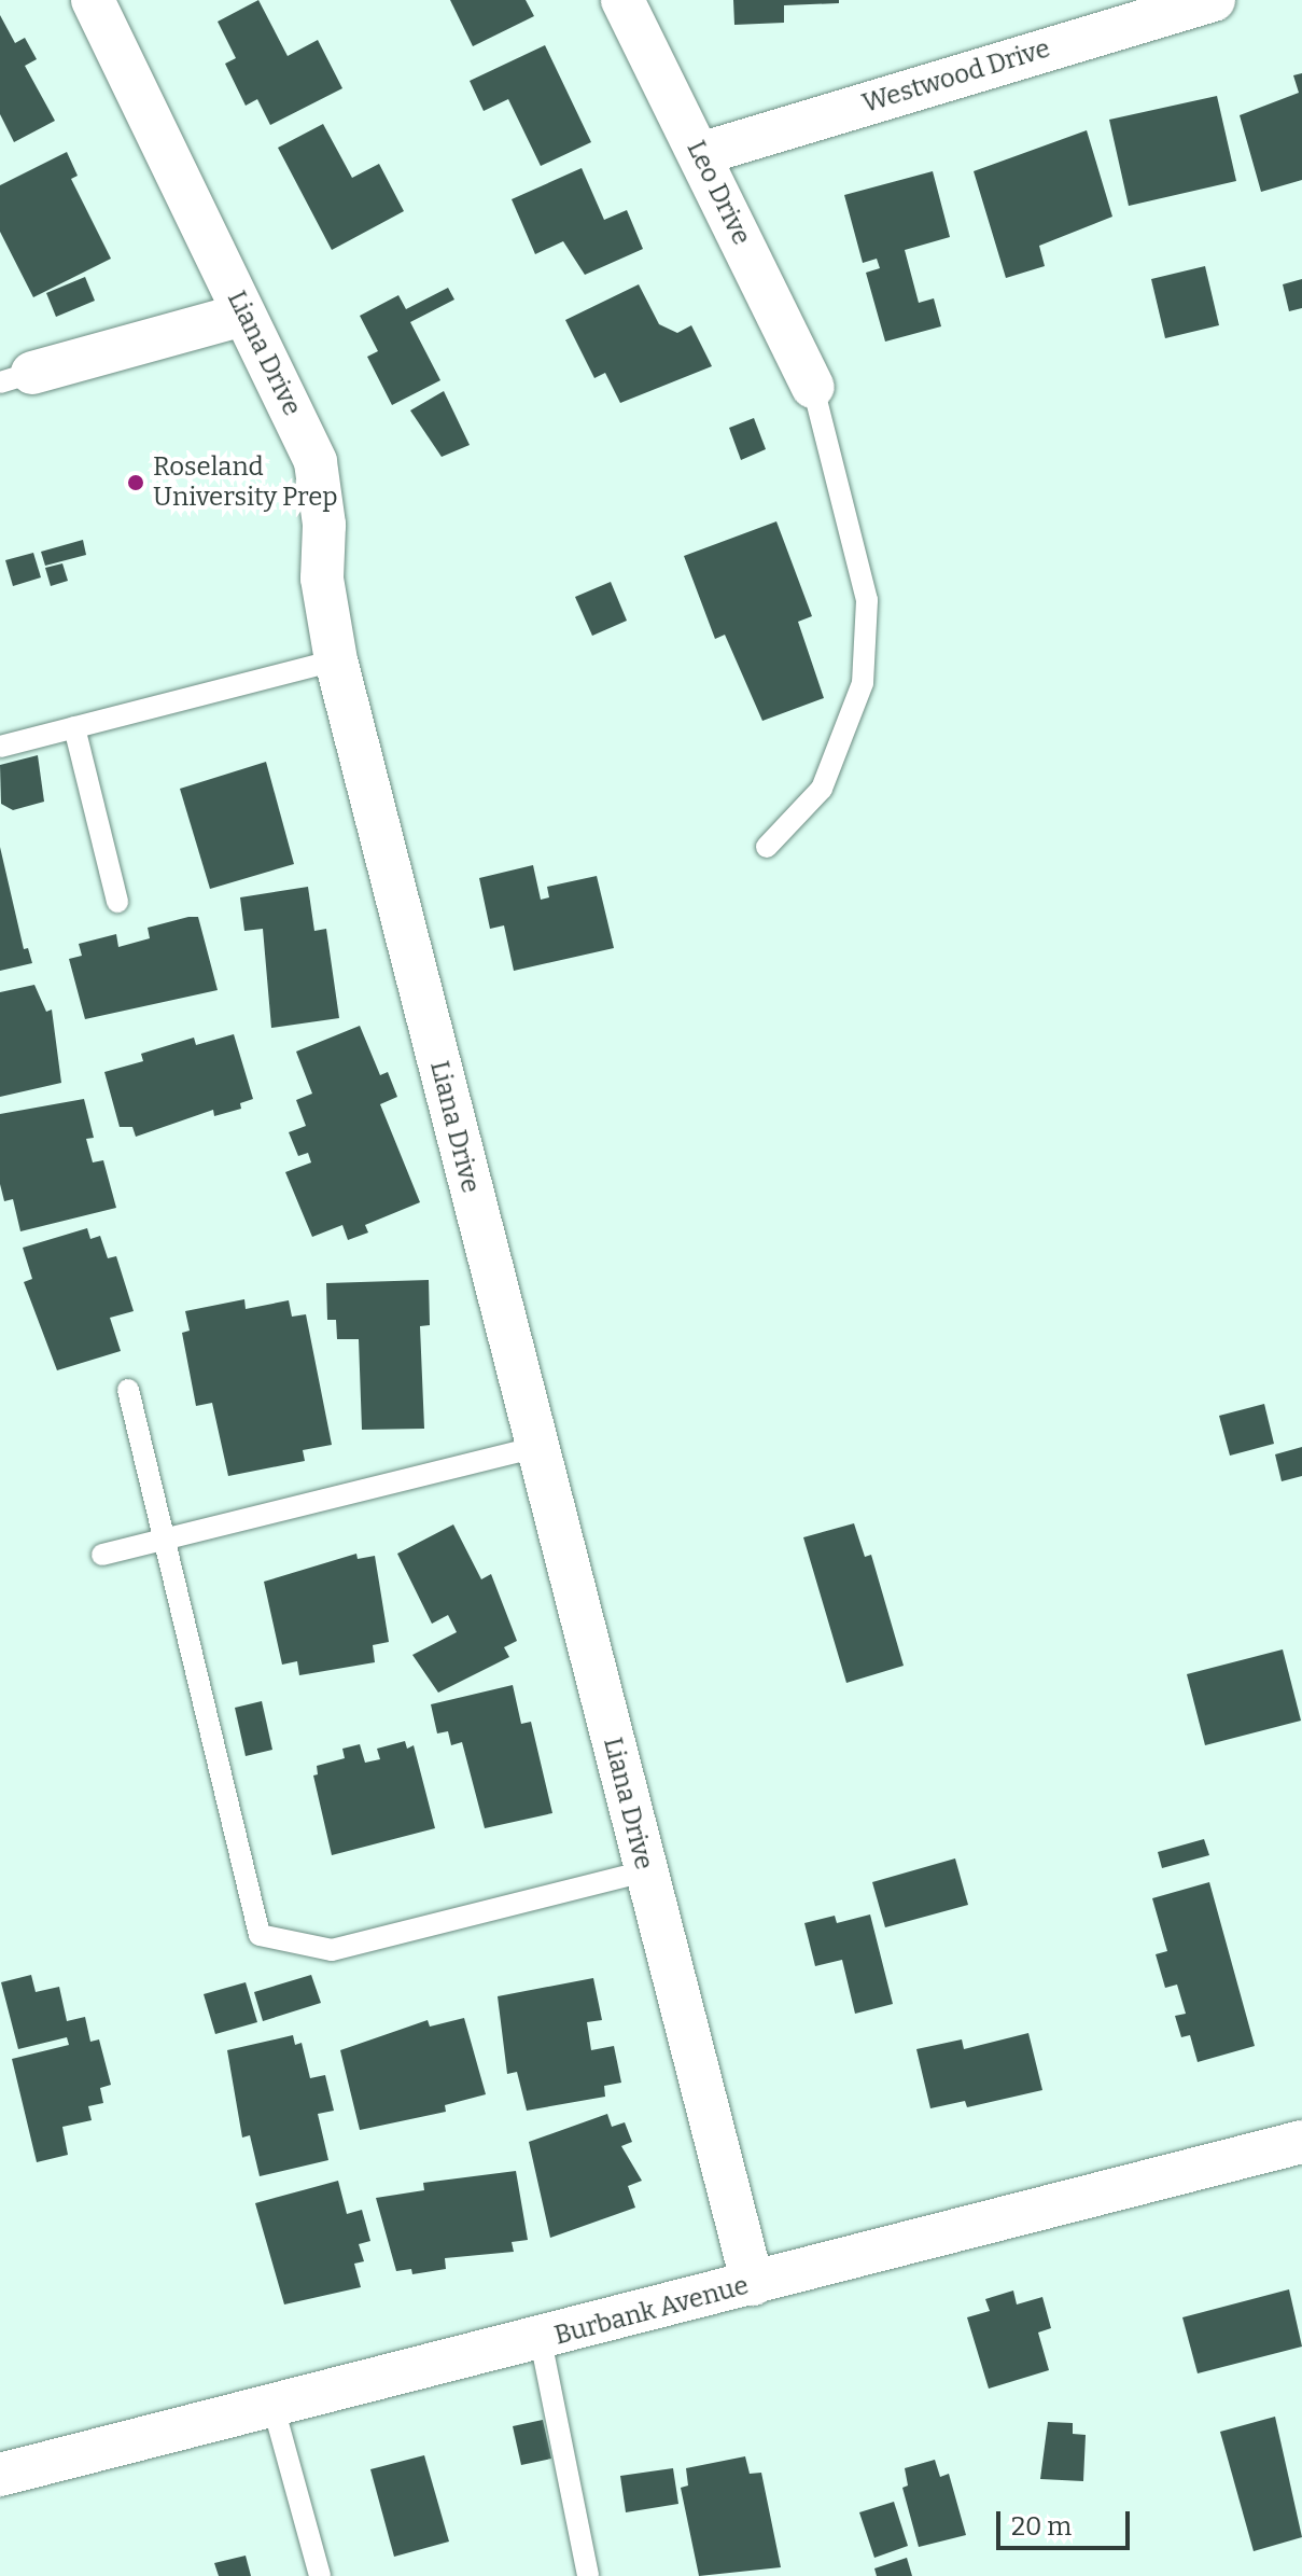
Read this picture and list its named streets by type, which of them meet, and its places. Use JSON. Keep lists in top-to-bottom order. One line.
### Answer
{"streets":{"street":["Westwood Drive","Leo Drive","Liana Drive","Burbank Avenue"]},"crossings":[["Westwood Drive","Leo Drive"],["Liana Drive","Burbank Avenue"]],"places":["Roseland University Prep"],"scale_bar":"20 m"}
